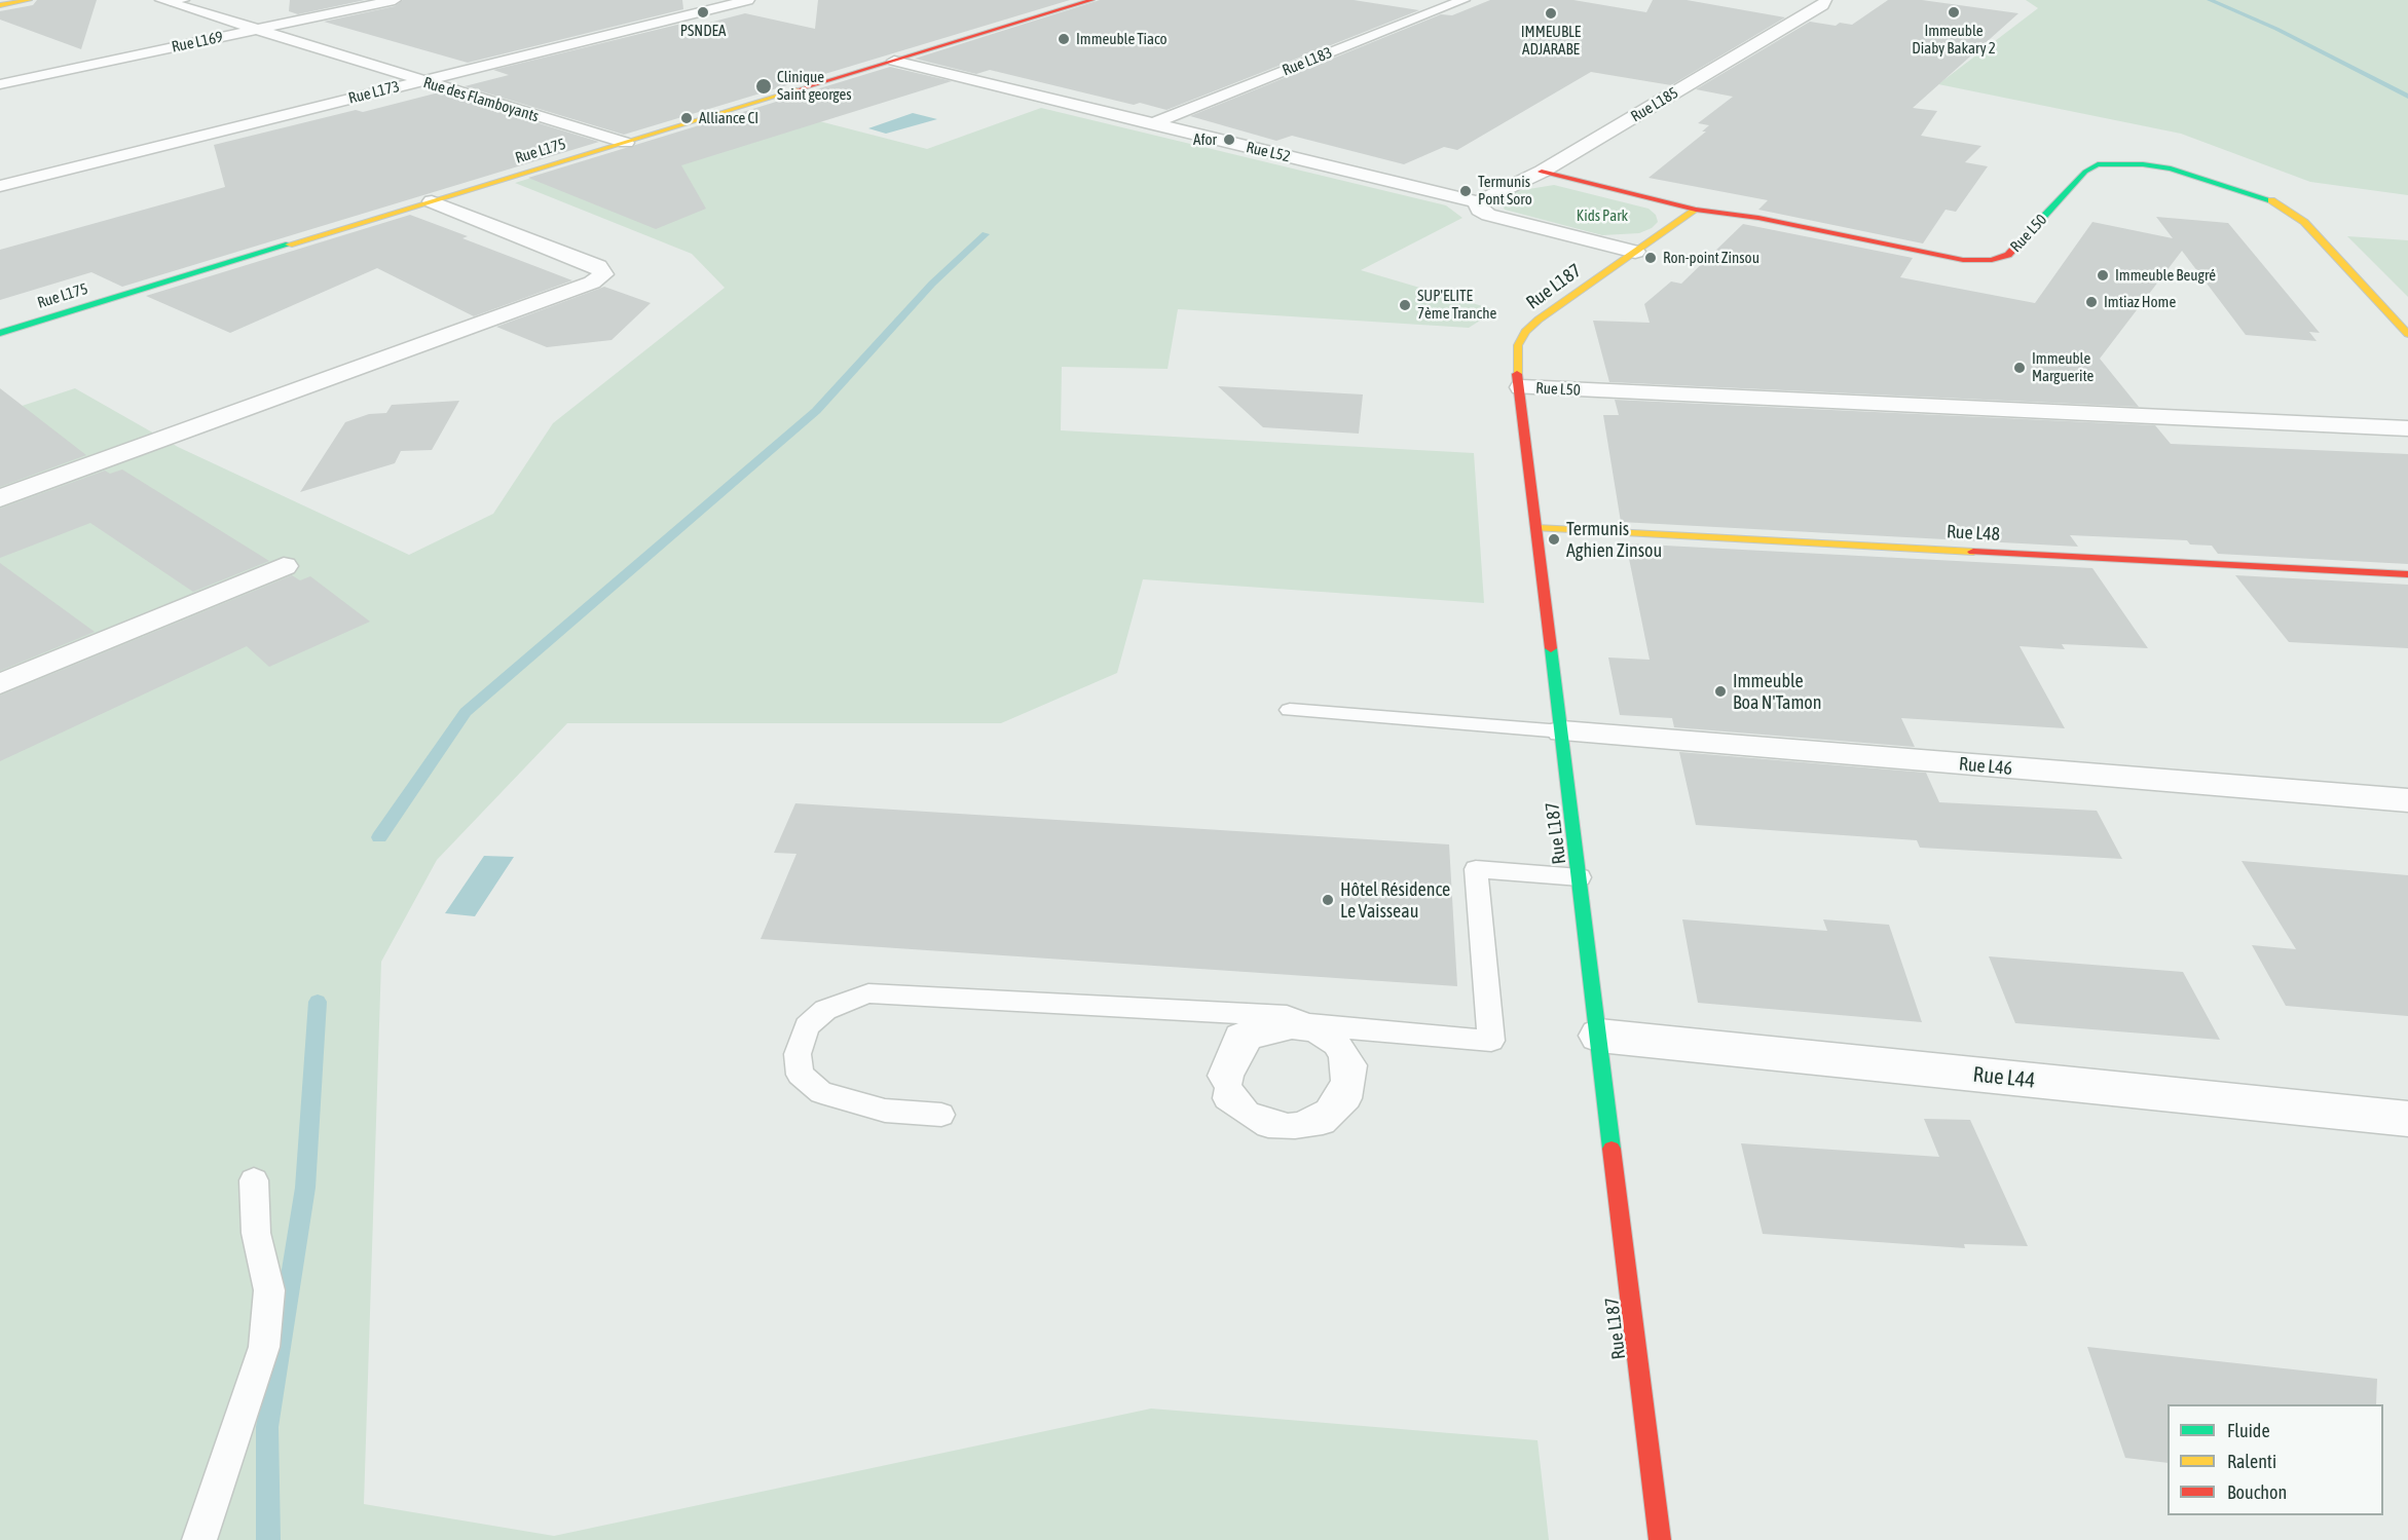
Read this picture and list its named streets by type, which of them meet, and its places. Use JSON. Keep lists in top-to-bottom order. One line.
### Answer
{"streets":{"street":["Rue L169","Rue L183","Rue L173","Rue des Flamboyants","Rue L185","Rue L175","Rue L52","Rue L50","Rue L187","Rue L48","Rue L46","Rue L44"]},"crossings":[["Rue L169","Rue des Flamboyants"],["Rue L183","Rue L52"],["Rue L173","Rue des Flamboyants"],["Rue des Flamboyants","Rue L175"],["Rue L185","Rue L52"],["Rue L185","Rue L50"],["Rue L175","Rue L52"],["Rue L52","Rue L187"],["Rue L50","Rue L187"],["Rue L187","Rue L48"],["Rue L187","Rue L46"],["Rue L187","Rue L44"]],"parks":["Kids Park"],"places":["PSNDEA","Immeuble Diaby Bakary 2","IMMEUBLE ADJARABE","Immeuble Tiaco","Clinique Saint georges","Alliance CI","Afor","Termunis Pont Soro","Ron-point Zinsou","Immeuble Beugré","Imtiaz Home","SUP'ELITE 7ème Tranche","Immeuble Marguerite","Termunis Aghien Zinsou","Immeuble Boa N'Tamon","Hôtel Résidence Le Vaisseau"],"legend":["Fluide","Ralenti","Bouchon"]}
